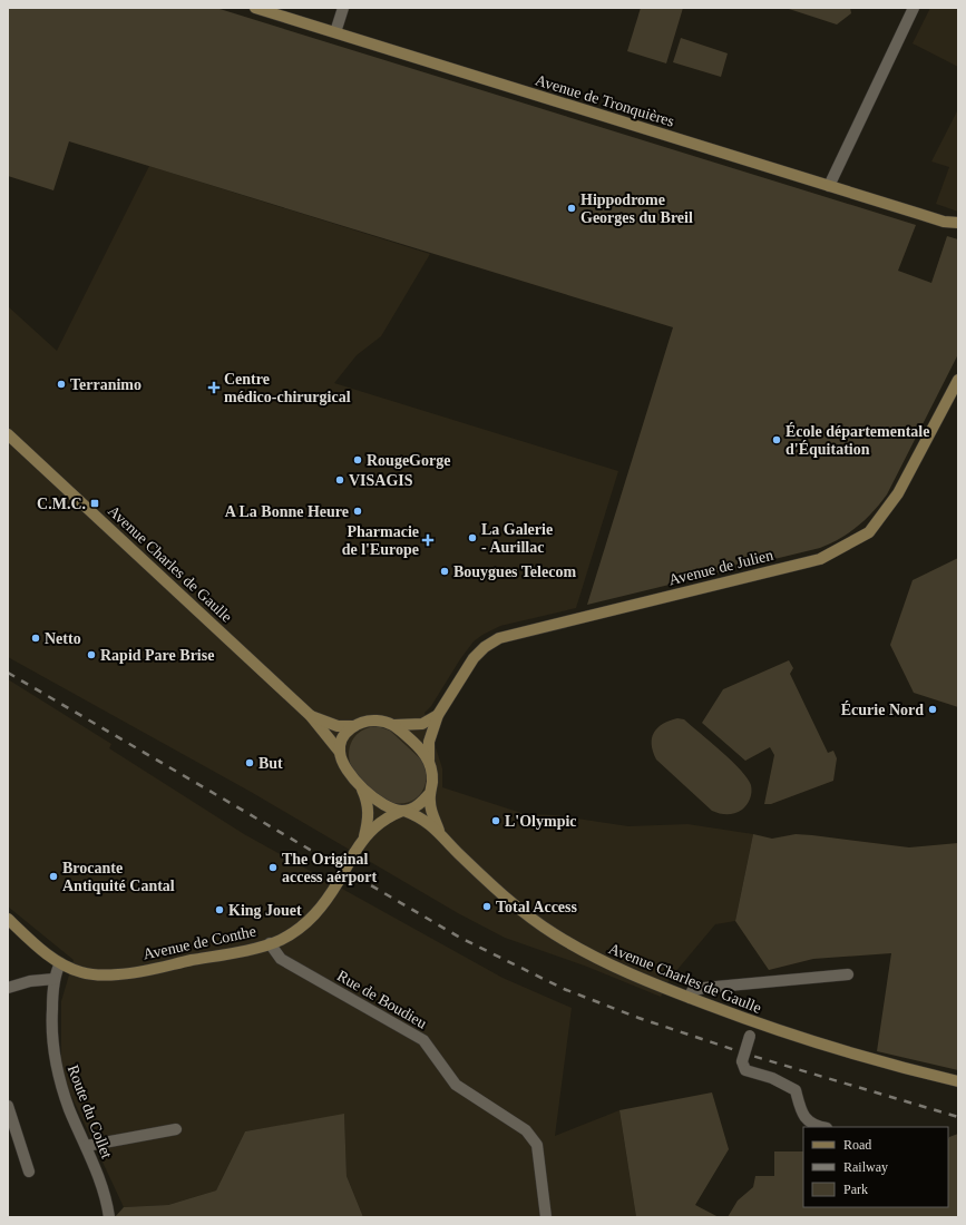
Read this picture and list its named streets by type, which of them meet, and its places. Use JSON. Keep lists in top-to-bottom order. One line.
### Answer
{"streets":{"street":["Avenue de Tronquières","Avenue Charles de Gaulle","Avenue de Julien","Avenue de Conthe","Rue de Boudieu","Route du Collet"]},"crossings":[["Avenue Charles de Gaulle","Avenue de Julien"],["Avenue Charles de Gaulle","Avenue de Conthe"],["Avenue de Julien","Avenue de Conthe"],["Avenue de Conthe","Rue de Boudieu"],["Avenue de Conthe","Route du Collet"]],"places":{"other":["Hippodrome Georges du Breil","Terranimo","École départementale d'Équitation","RougeGorge","VISAGIS","A La Bonne Heure","La Galerie - Aurillac","Bouygues Telecom","Netto","Rapid Pare Brise","Écurie Nord","But","L'Olympic","The Original access aérport","Brocante Antiquité Cantal","Total Access","King Jouet"],"health":["Centre médico-chirurgical","Pharmacie de l'Europe"],"transit":["C.M.C."]},"legend":["Road","Railway","Park"]}
